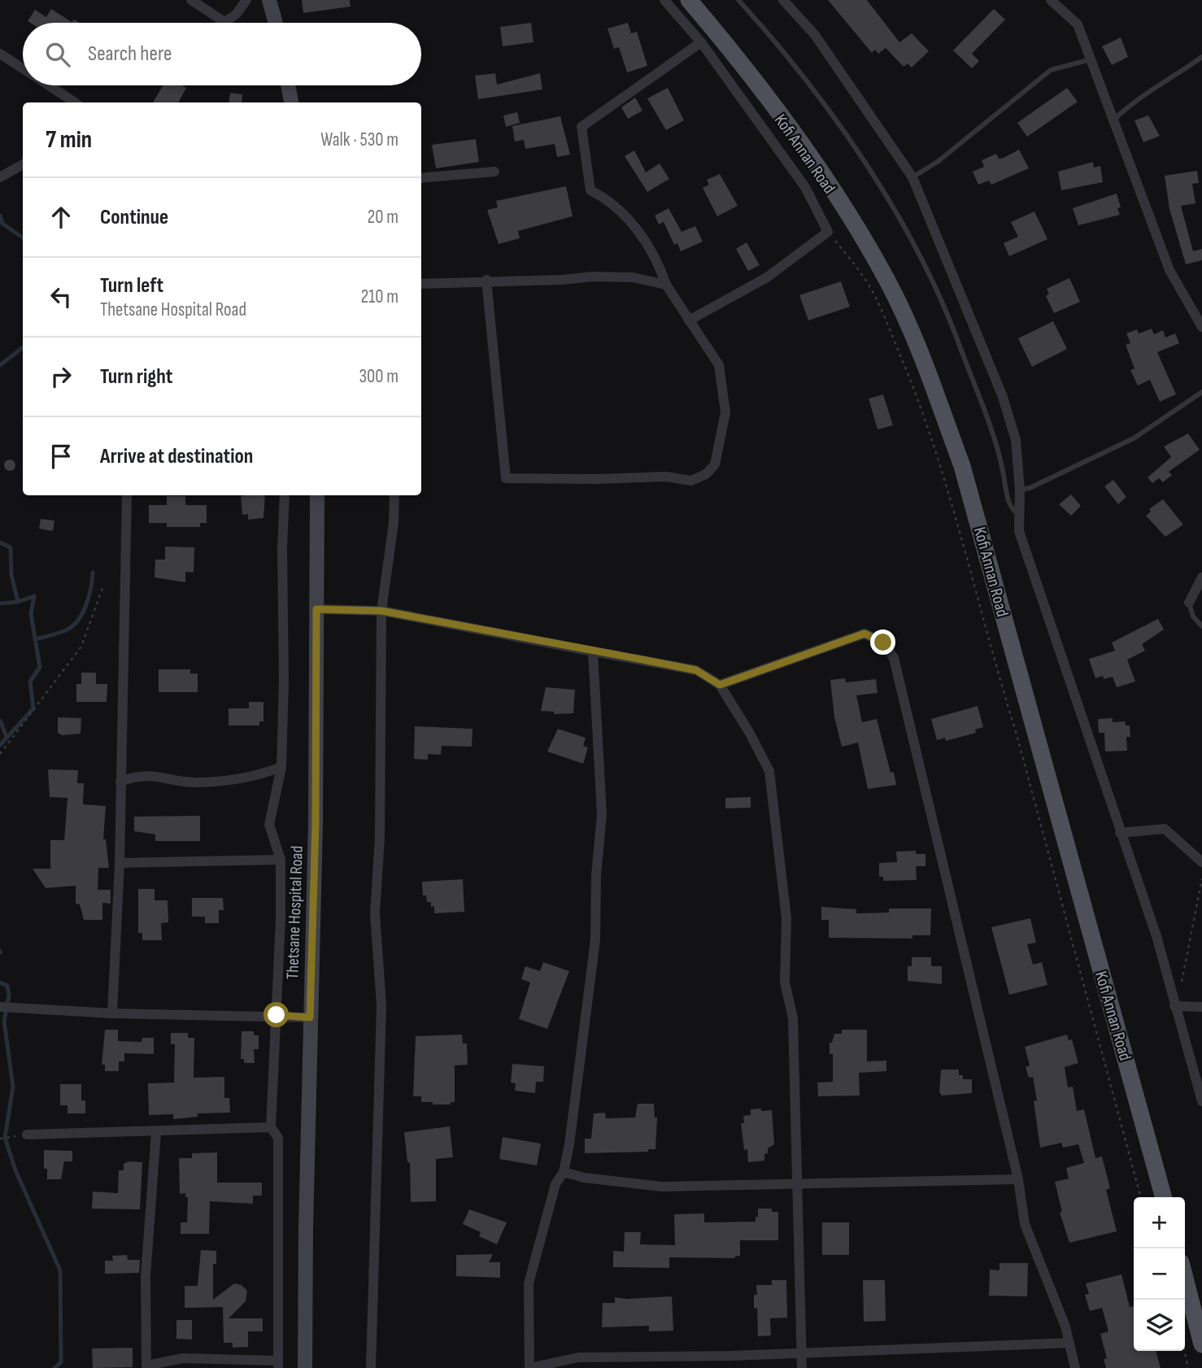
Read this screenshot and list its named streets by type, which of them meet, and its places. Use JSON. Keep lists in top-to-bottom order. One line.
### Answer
{"streets":{"main road":["Kofi Annan Road","Thetsane Hospital Road"]},"page":{"search":"Search here","heading":["7 min","Walk · 530 m"],"list":[["Continue","20 m"],["Turn left","Thetsane Hospital Road","210 m"],["Turn right","300 m"],"Arrive at destination"],"map_buttons":["+","−"]}}
